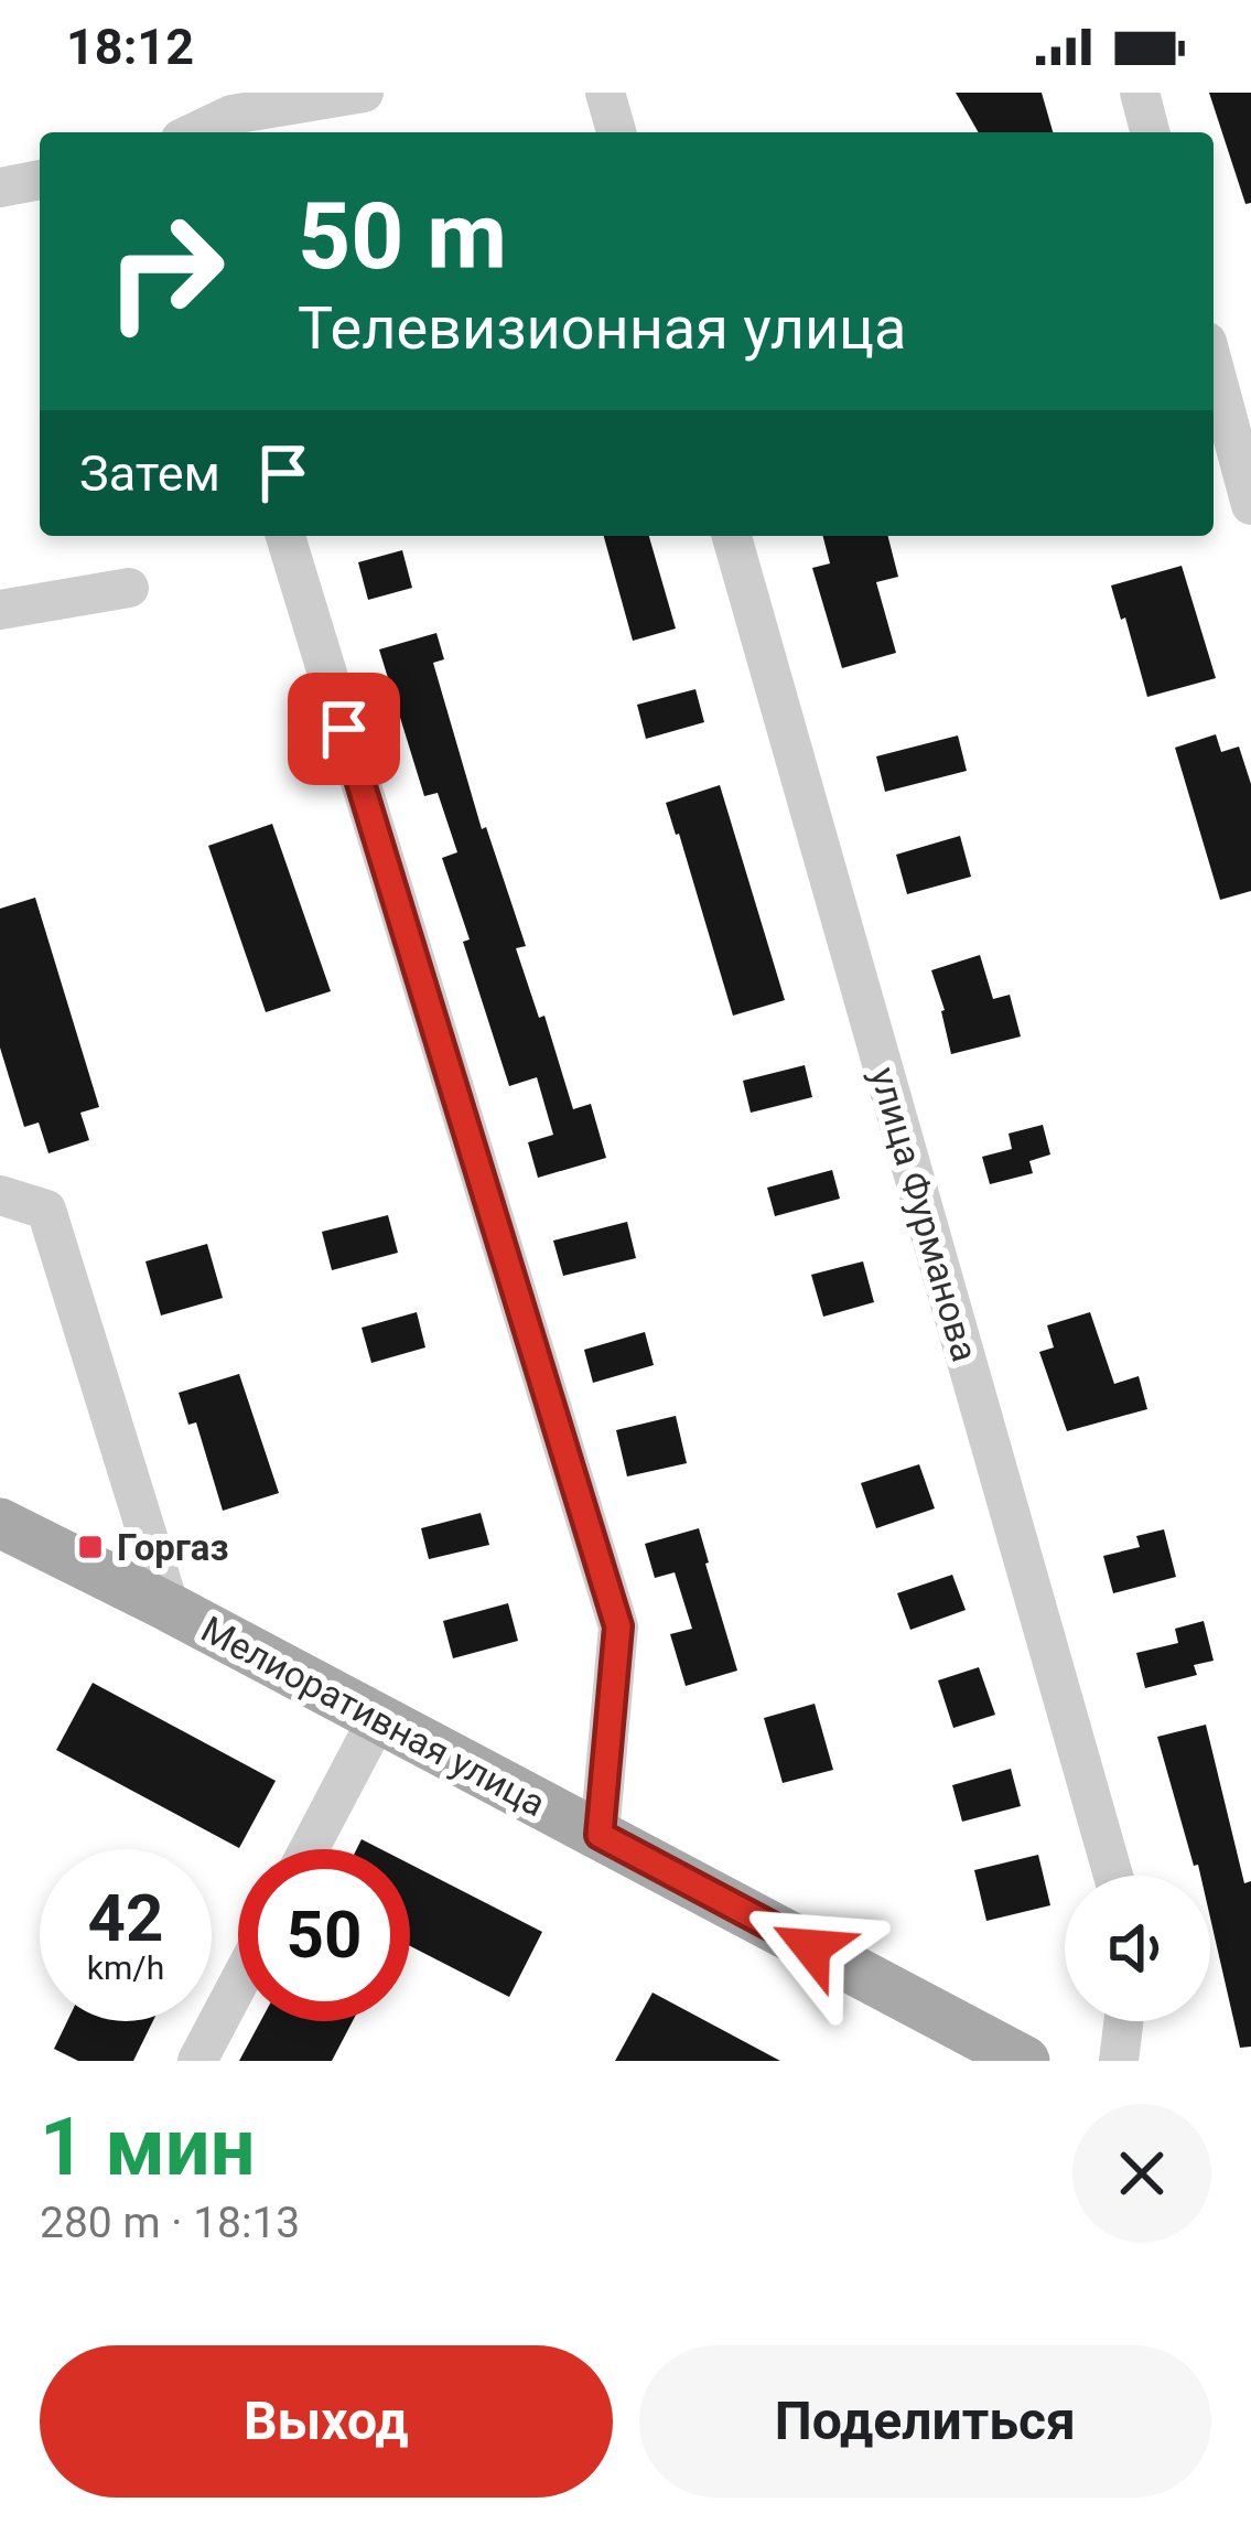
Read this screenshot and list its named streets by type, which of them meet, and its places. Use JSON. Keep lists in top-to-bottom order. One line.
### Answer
{"streets":{"main road":["Мелиоративная улица"],"street":["улица Фурманова"]},"places":{"transit":["Горгаз"]},"page":{"status":"18:12","turn":["50 m","Телевизионная улица"],"then":"Затем","speed":"42 km/h","limit":"50","heading":["1 мин","280 m · 18:13"],"buttons":["Выход","Поделиться"]}}
